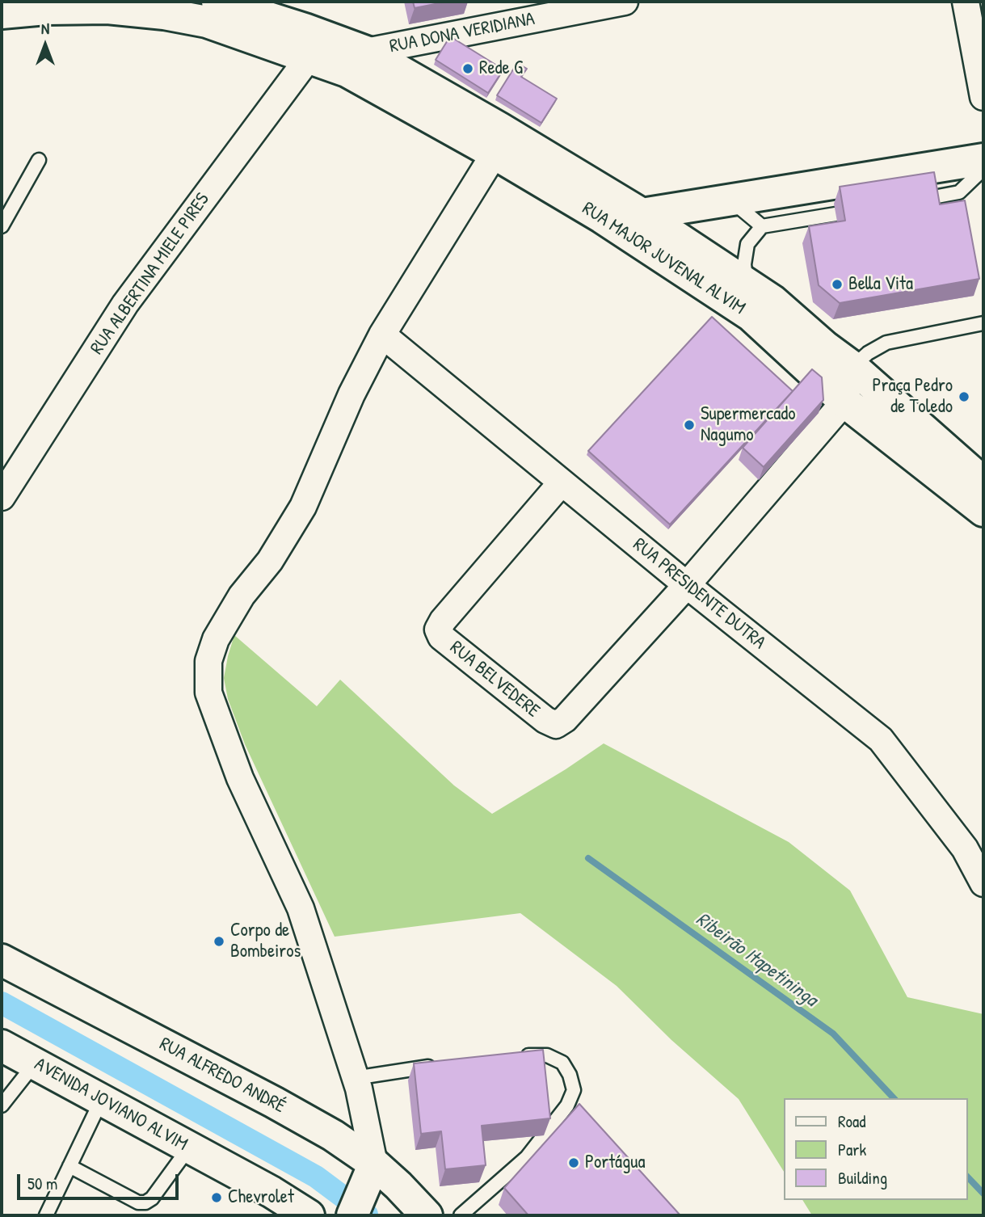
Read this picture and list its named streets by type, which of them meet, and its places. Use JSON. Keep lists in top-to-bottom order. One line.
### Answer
{"streets":{"main road":["RUA MAJOR JUVENAL ALVIM","RUA ALFREDO ANDRÉ","AVENIDA JOVIANO ALVIM"],"street":["RUA DONA VERIDIANA","RUA ALBERTINA MIELE PIRES","RUA PRESIDENTE DUTRA","RUA BELVEDERE"]},"crossings":[["RUA DONA VERIDIANA","RUA MAJOR JUVENAL ALVIM"],["RUA MAJOR JUVENAL ALVIM","RUA ALBERTINA MIELE PIRES"],["RUA PRESIDENTE DUTRA","RUA BELVEDERE"]],"water":["Ribeirão Itapetininga"],"places":["Rede G","Bella Vita","Praça Pedro de Toledo","Supermercado Nagumo","Corpo de Bombeiros","Portágua","Chevrolet"],"legend":["Road","Park","Building"],"scale_bar":"50 m","north":"top"}
